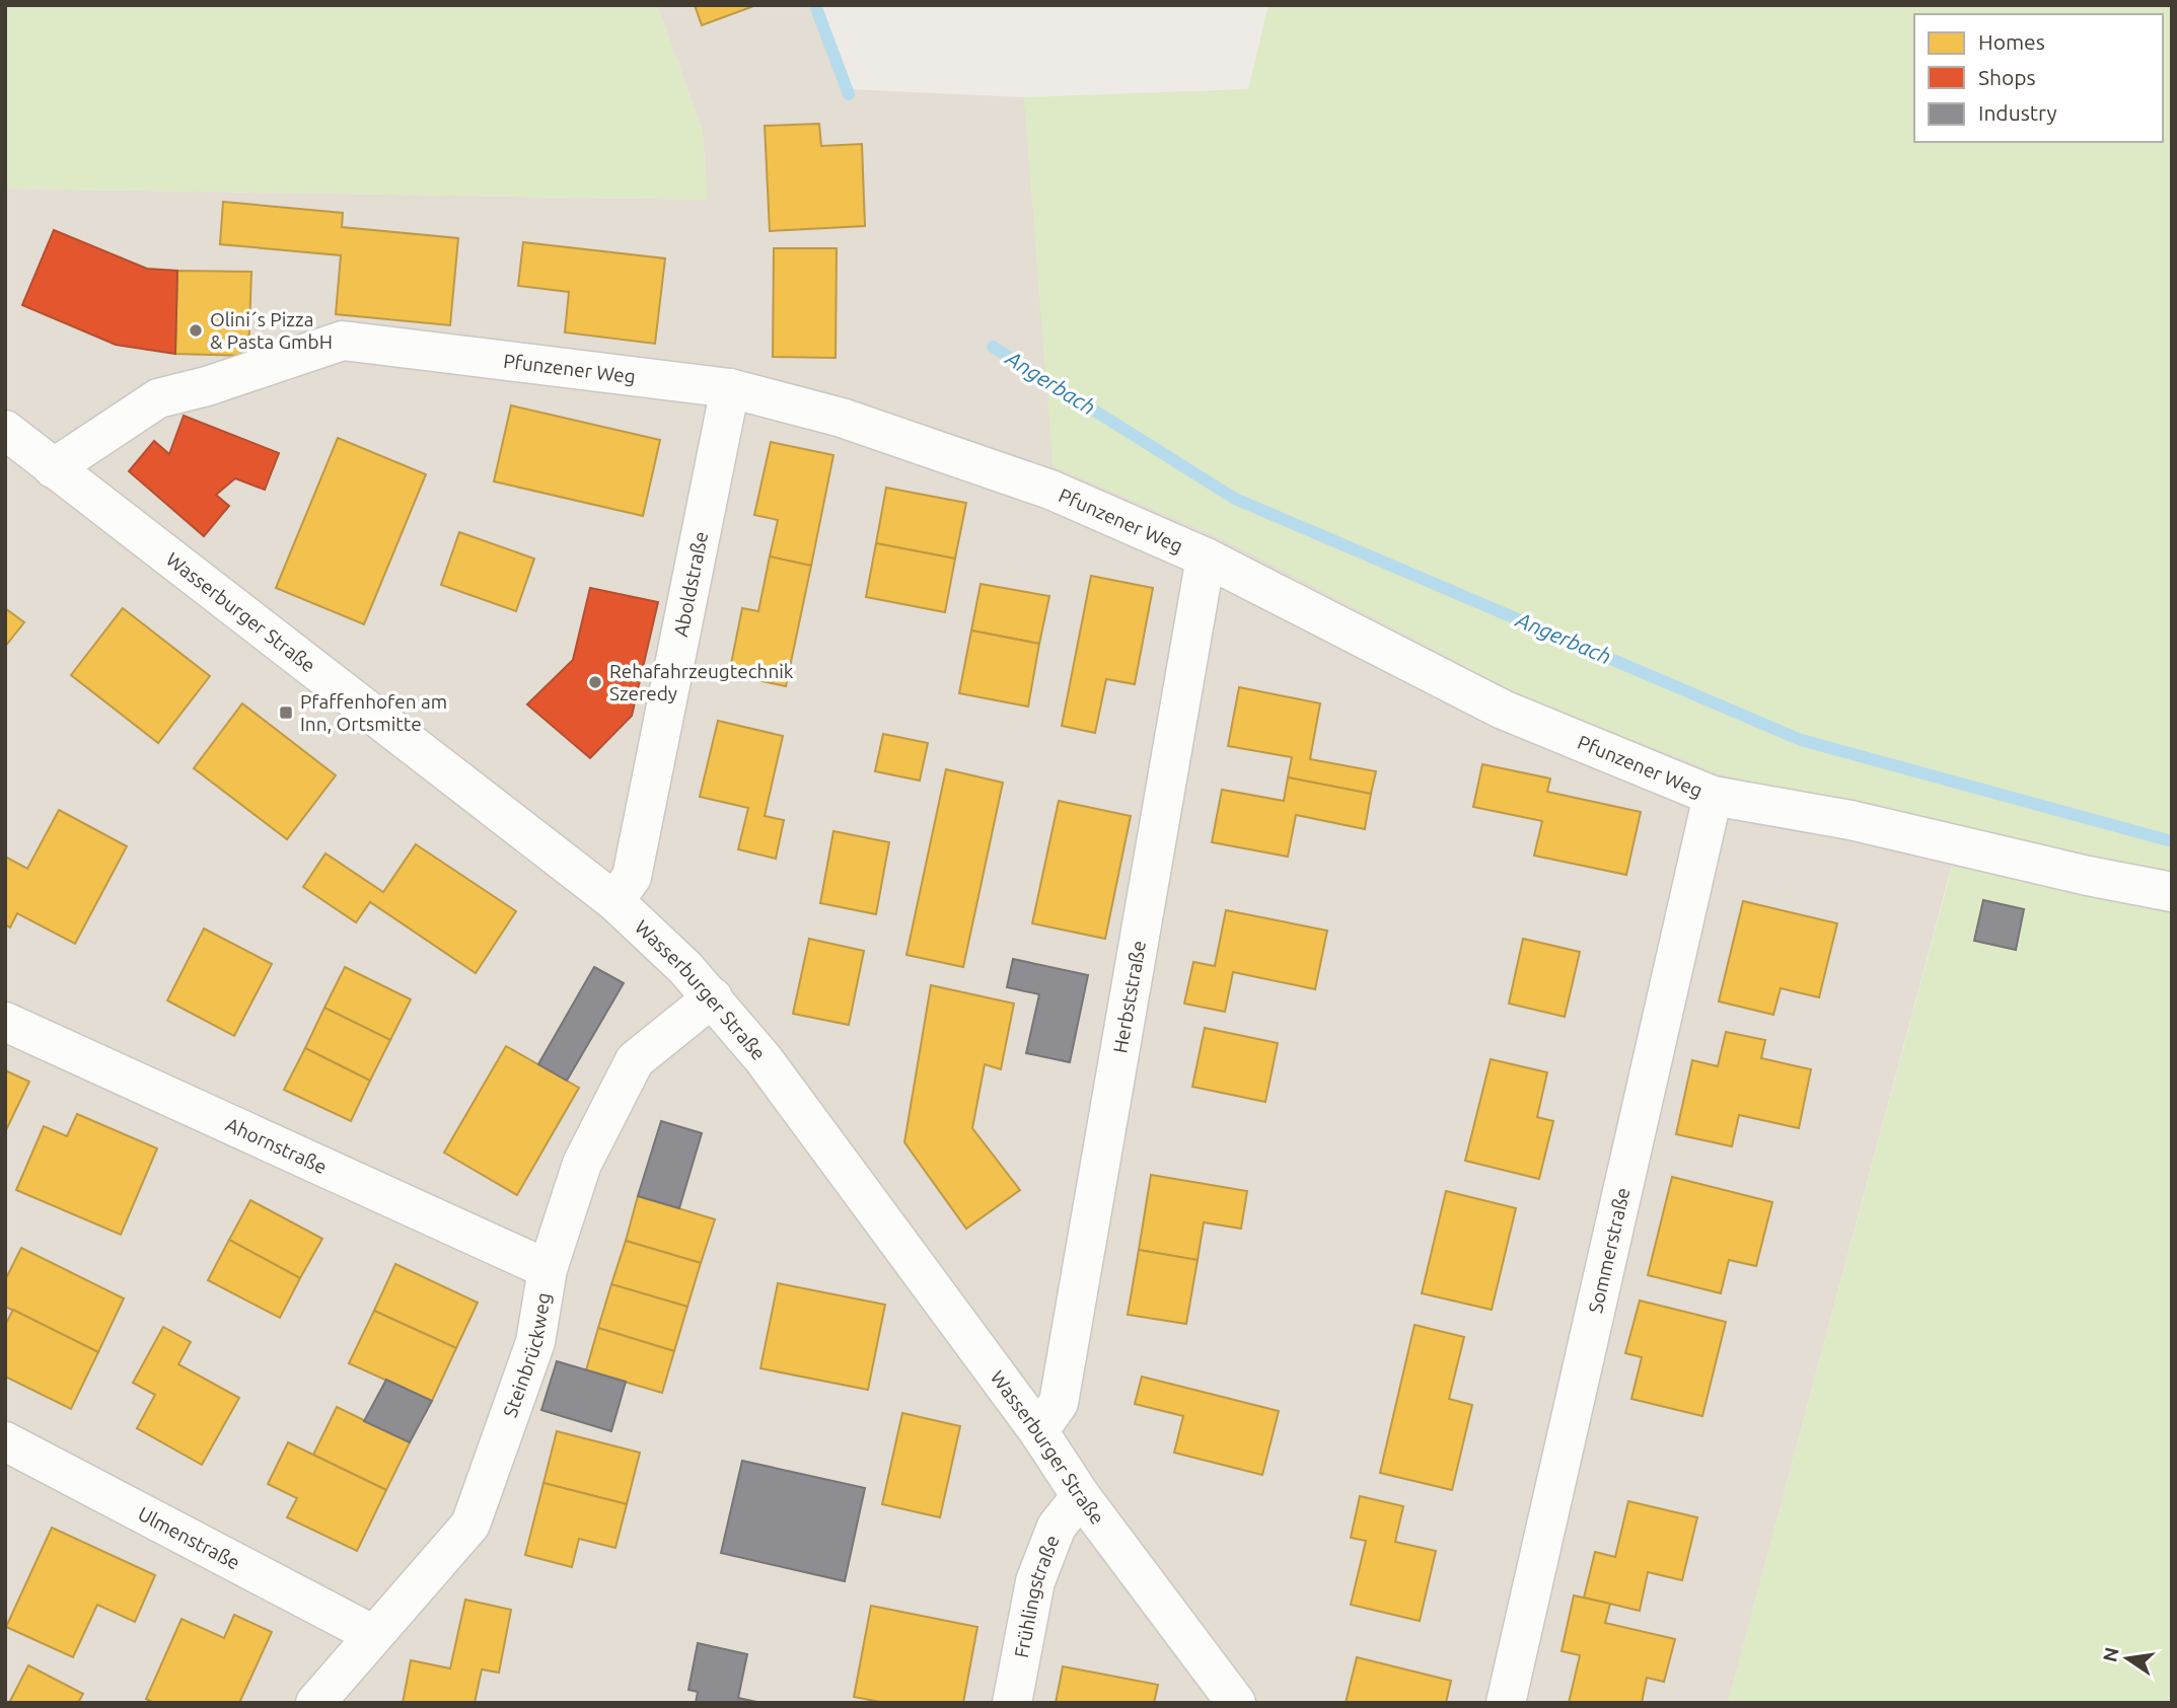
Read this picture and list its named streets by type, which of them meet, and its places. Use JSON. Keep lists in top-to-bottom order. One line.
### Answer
{"streets":{"street":["Pfunzener Weg","Aboldstraße","Wasserburger Straße","Herbststraße","Ahornstraße","Sommerstraße","Steinbrückweg","Ulmenstraße","Frühlingstraße"]},"crossings":[["Pfunzener Weg","Aboldstraße"],["Pfunzener Weg","Wasserburger Straße"],["Pfunzener Weg","Herbststraße"],["Pfunzener Weg","Sommerstraße"],["Aboldstraße","Wasserburger Straße"],["Wasserburger Straße","Herbststraße"],["Wasserburger Straße","Steinbrückweg"],["Wasserburger Straße","Frühlingstraße"],["Ahornstraße","Steinbrückweg"],["Steinbrückweg","Ulmenstraße"]],"water":["Angerbach"],"places":{"other":["Olini´s Pizza & Pasta GmbH","Rehafahrzeugtechnik Szeredy"],"transit":["Pfaffenhofen am Inn, Ortsmitte"]},"legend":["Homes","Shops","Industry"],"north":"left"}
